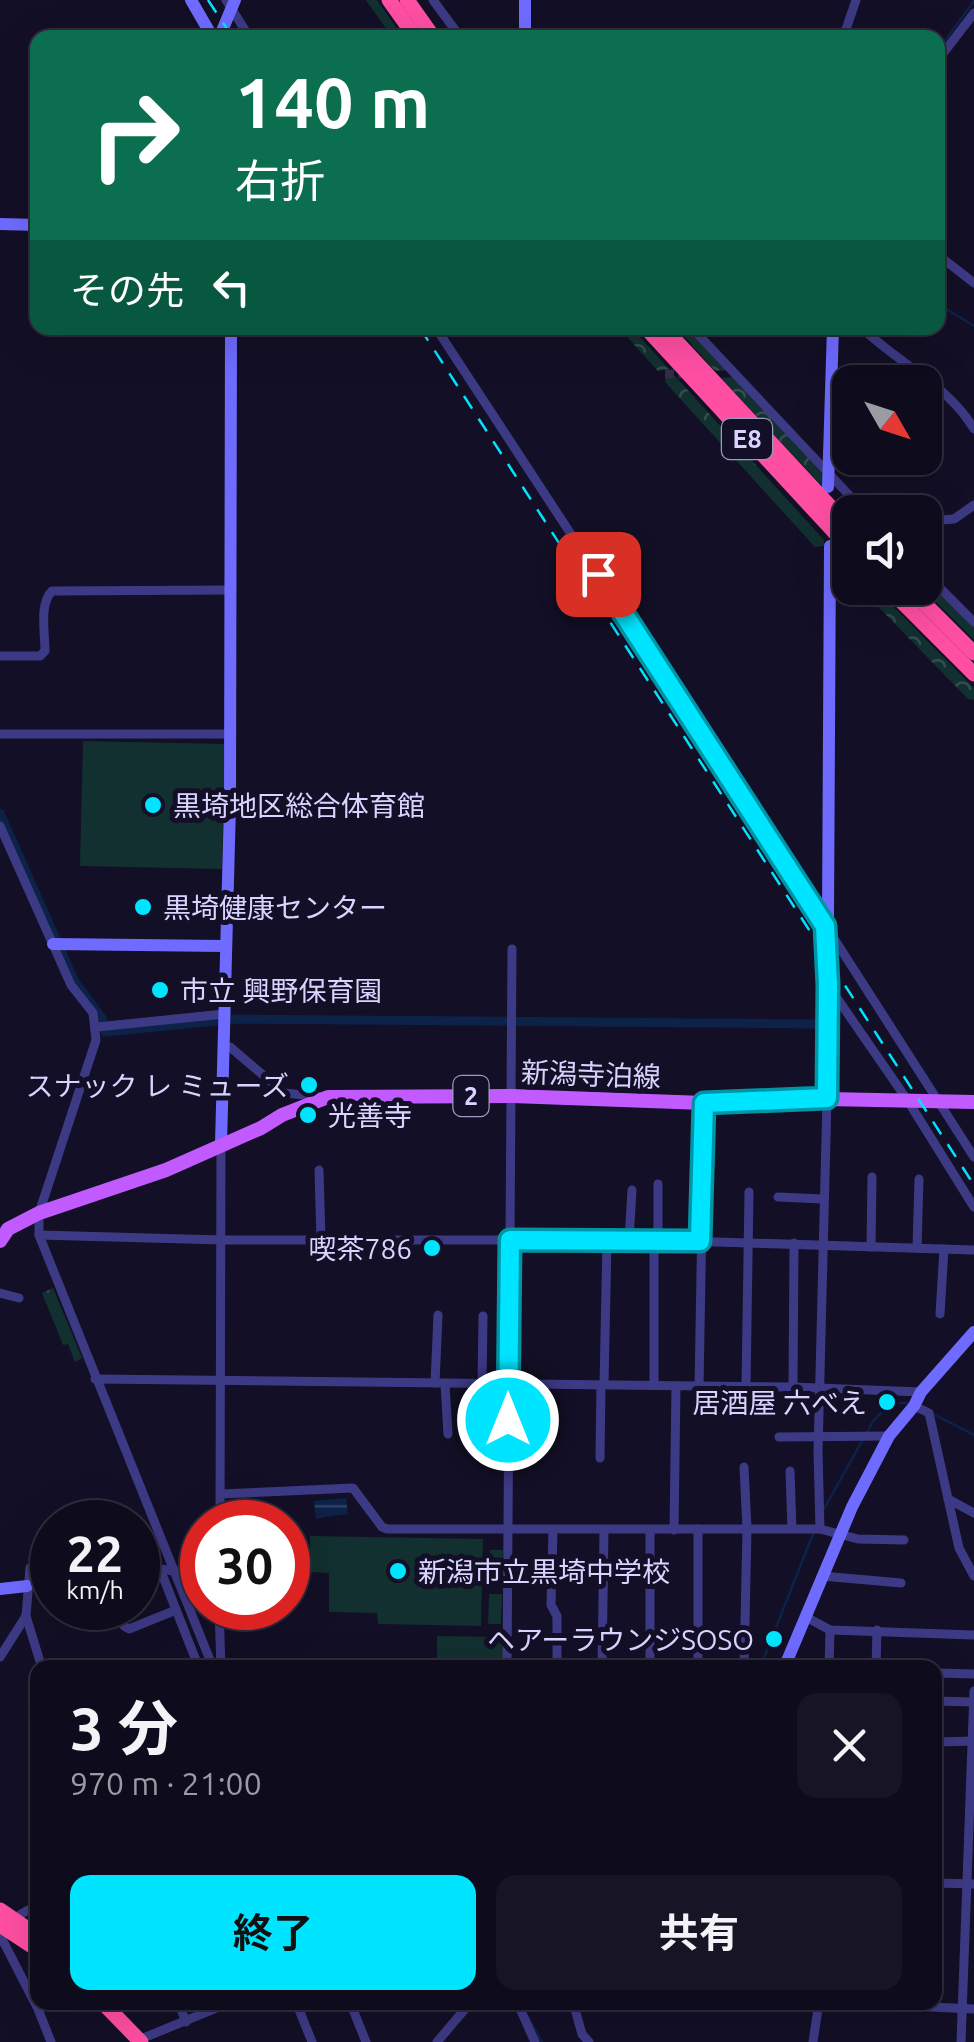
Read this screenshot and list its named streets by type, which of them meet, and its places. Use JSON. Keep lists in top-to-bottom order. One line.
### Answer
{"streets":{"highway":["E8"],"main road":["新潟寺泊線","2"]},"places":["黒埼地区総合体育館","黒埼健康センター","市立 興野保育園","スナック レ ミューズ","光善寺","喫茶786","居酒屋 六べえ","新潟市立黒埼中学校","ヘアーラウンジSOSO"],"north":"bottom right","page":{"turn":["140 m","右折"],"then":"その先","speed":"22 km/h","limit":"30","heading":["3 分","970 m · 21:00"],"buttons":["終了","共有"]}}
